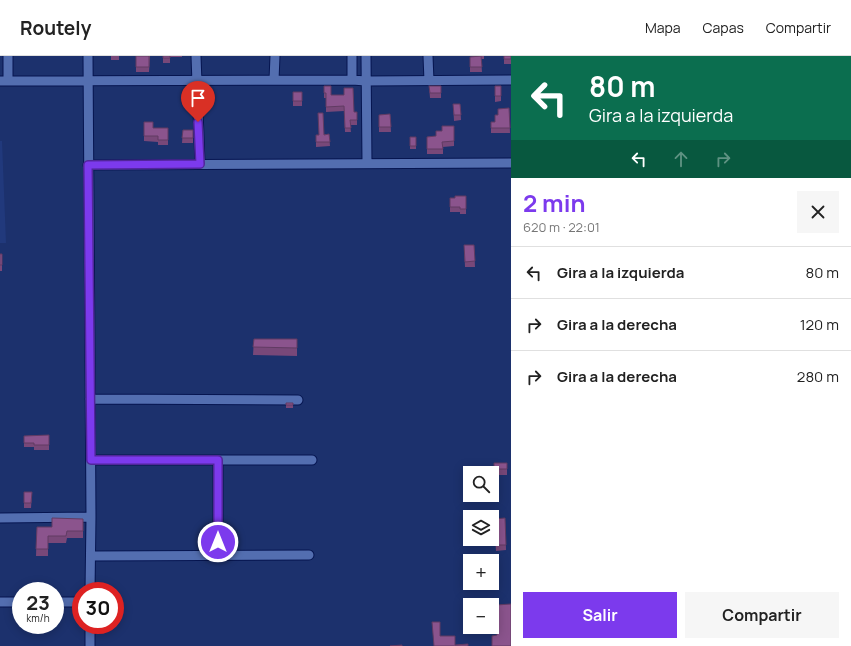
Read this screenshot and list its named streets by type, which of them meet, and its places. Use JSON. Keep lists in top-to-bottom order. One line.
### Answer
{"page":{"header":"Routely","nav":["Mapa","Capas","Compartir"],"turn":["80 m","Gira a la izquierda"],"heading":["2 min","620 m · 22:01"],"list":[{"name":"Gira a la izquierda","value":"80 m"},{"name":"Gira a la derecha","value":"120 m"},{"name":"Gira a la derecha","value":"280 m"}],"map_buttons":["+","−"],"speed":"23 km/h","limit":"30","buttons":["Salir","Compartir"]}}
